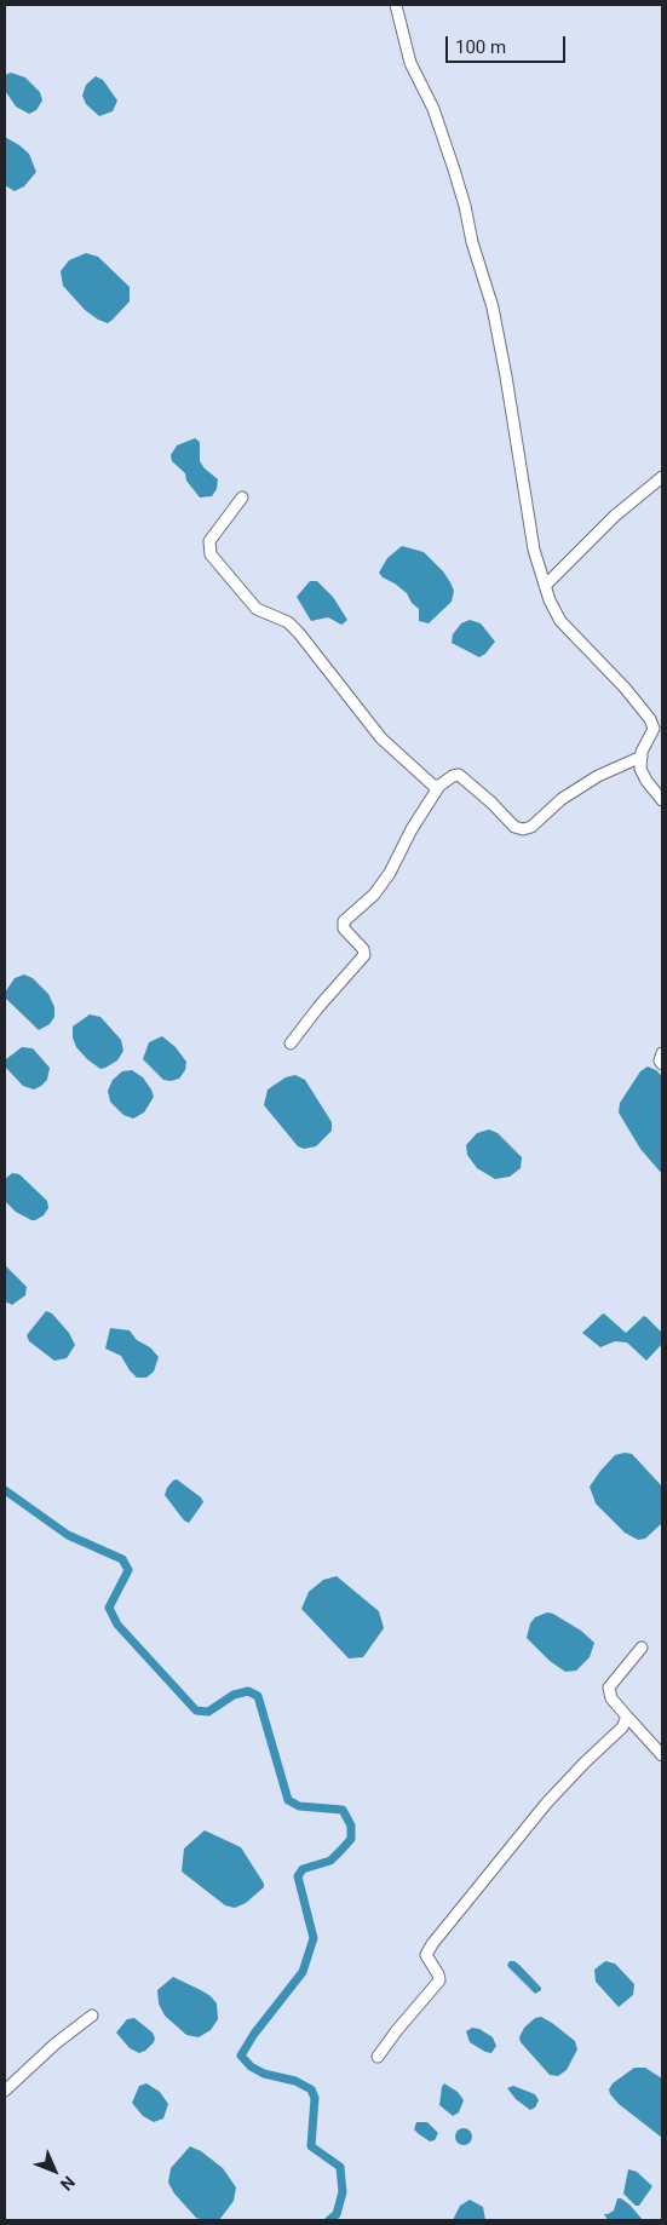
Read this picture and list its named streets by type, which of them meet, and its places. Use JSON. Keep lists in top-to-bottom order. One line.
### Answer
{"scale_bar":"100 m","north":"bottom right"}
